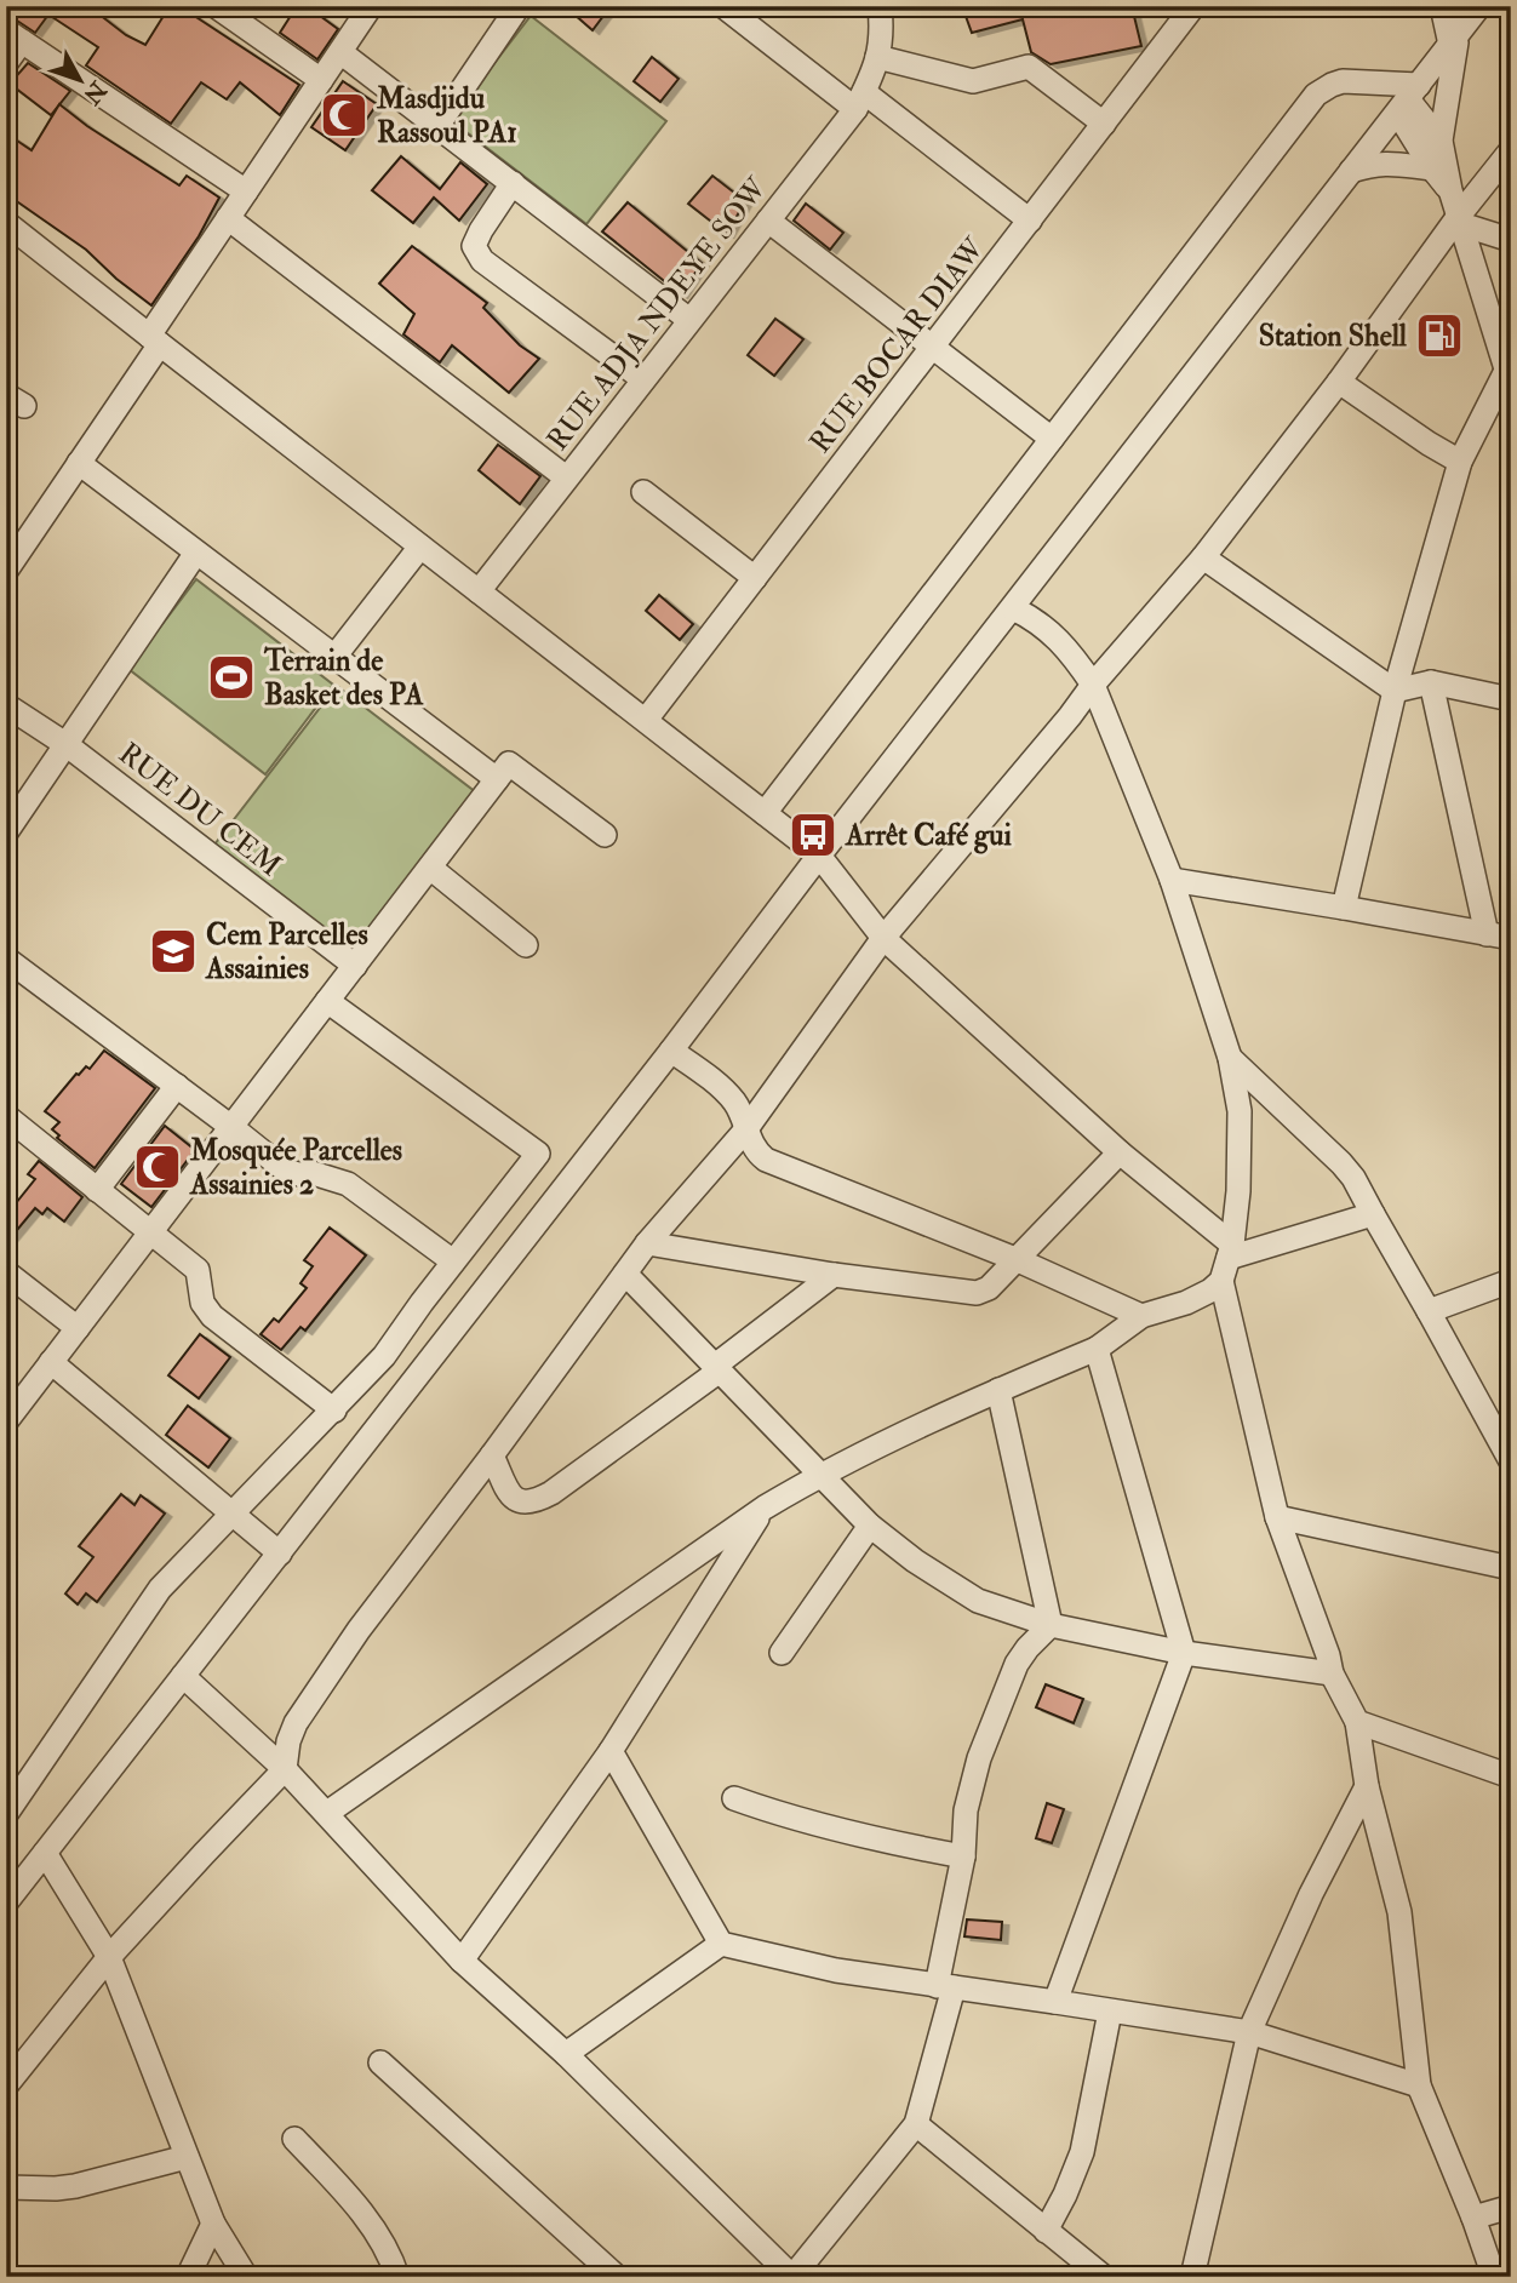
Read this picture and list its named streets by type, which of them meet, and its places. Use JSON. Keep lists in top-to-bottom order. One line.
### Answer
{"streets":{"street":["RUE ADJA NDEYE SOW","RUE BOCAR DIAW","RUE DU CEM"]},"places":{"mosque":["Masdjidu Rassoul PA1","Mosquée Parcelles Assainies 2"],"fuel station":["Station Shell"],"sports":["Terrain de Basket des PA"],"bus stop":["Arrêt Café gui"],"school or university":["Cem Parcelles Assainies"]},"north":"bottom right"}
